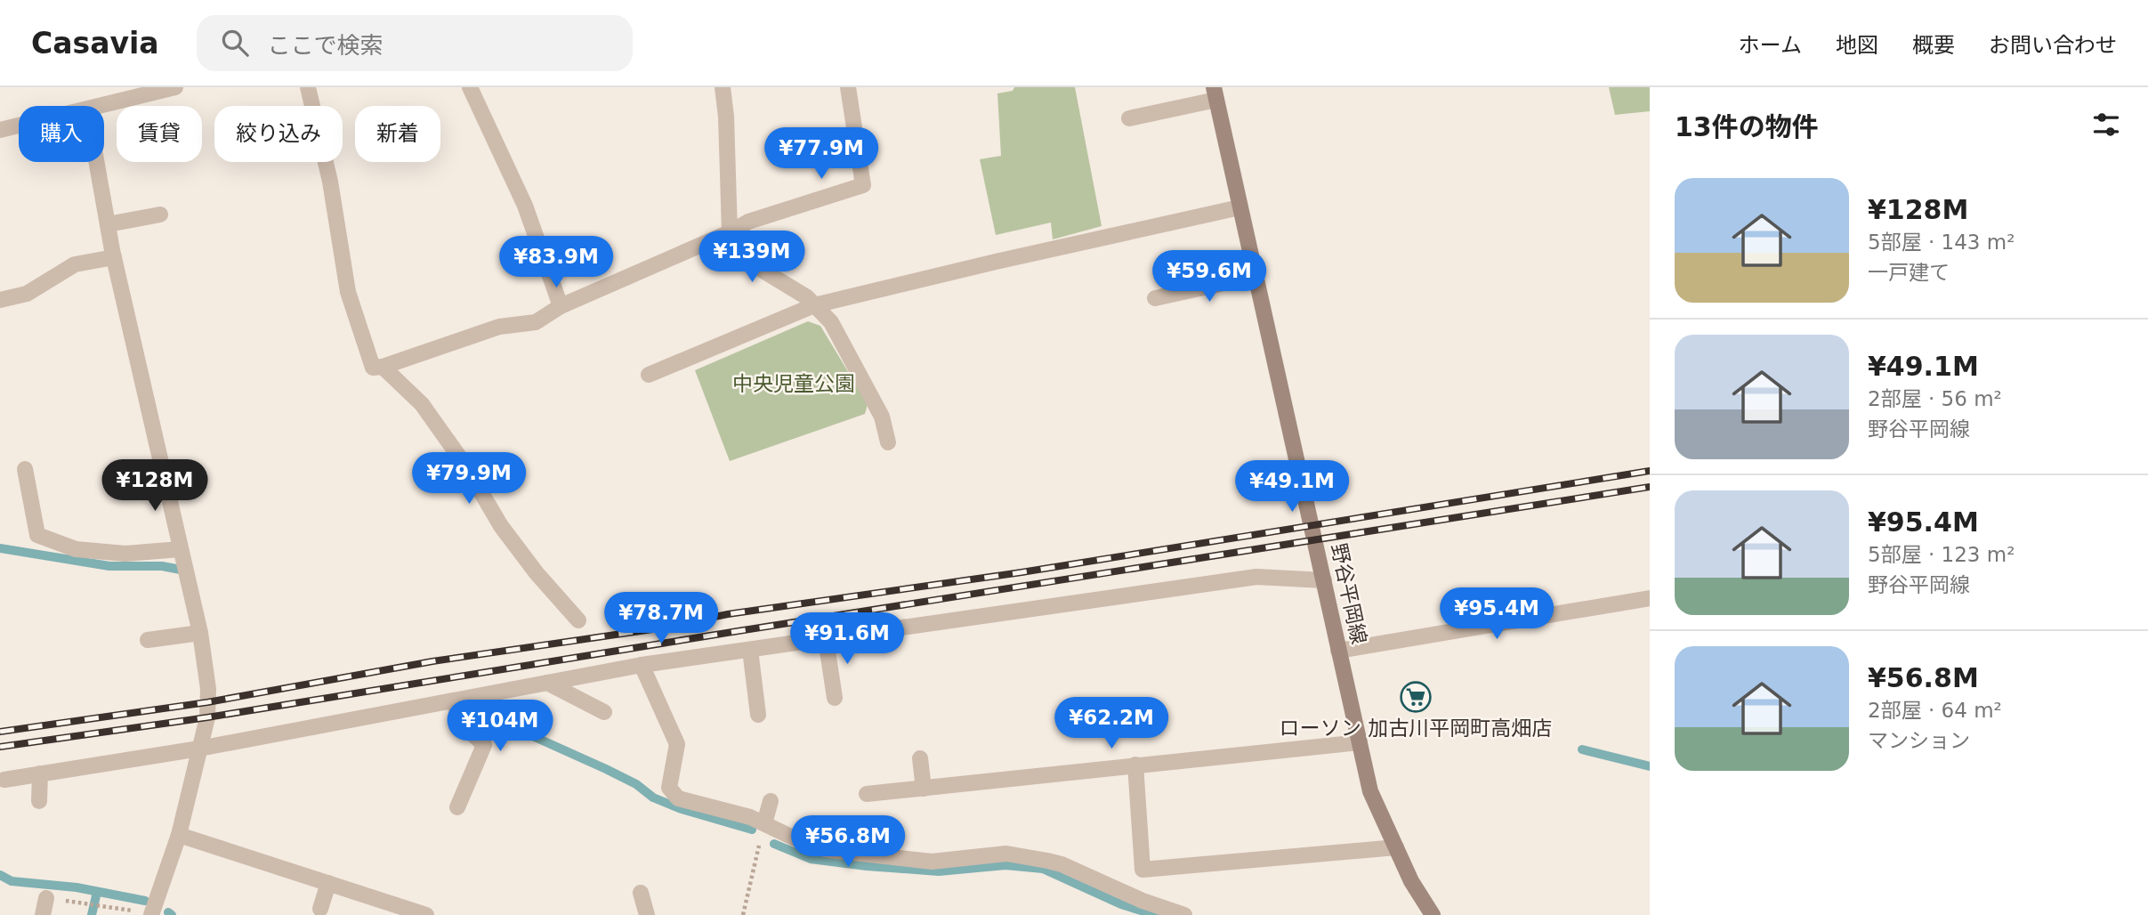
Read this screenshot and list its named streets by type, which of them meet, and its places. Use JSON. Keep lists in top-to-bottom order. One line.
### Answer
{"streets":{"main road":["野谷平岡線"]},"parks":["中央児童公園"],"places":{"supermarket":["ローソン 加古川平岡町高畑店"]},"page":{"header":"Casavia","search":"ここで検索","nav":["ホーム","地図","概要","お問い合わせ"],"heading":"13件の物件","chip":["購入","賃貸","絞り込み","新着"],"price":["¥77.9M","¥139M","¥83.9M","¥59.6M","¥79.9M","¥128M","¥49.1M","¥95.4M","¥78.7M","¥91.6M","¥62.2M","¥104M","¥56.8M"],"list":[{"name":"¥128M","note":"5部屋 · 143 m² · 一戸建て"},{"name":"¥49.1M","note":"2部屋 · 56 m² · 野谷平岡線"},{"name":"¥95.4M","note":"5部屋 · 123 m² · 野谷平岡線"},{"name":"¥56.8M","note":"2部屋 · 64 m² · マンション"}]}}
